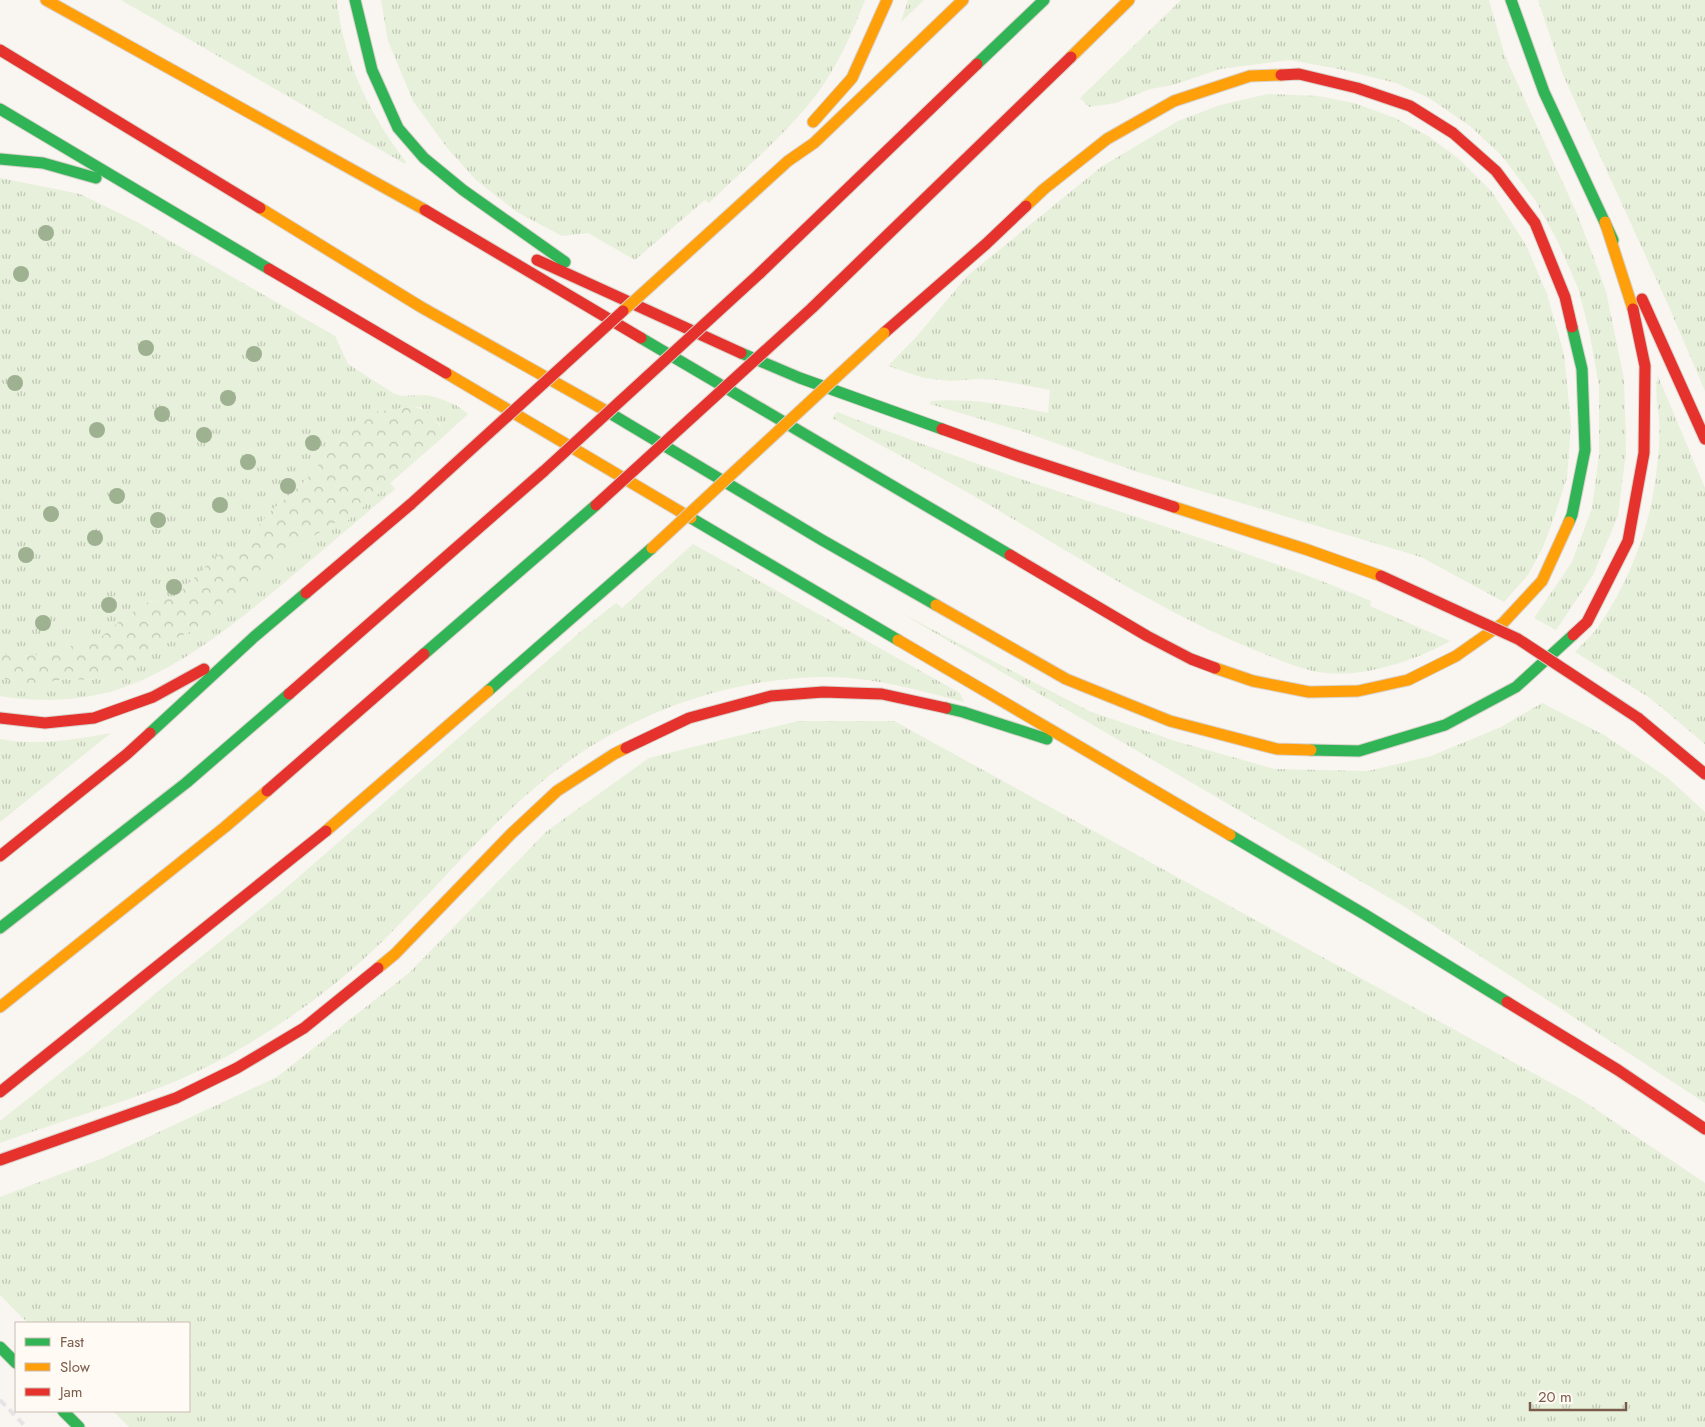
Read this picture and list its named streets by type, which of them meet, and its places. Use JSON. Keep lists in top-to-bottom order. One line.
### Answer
{"legend":["Fast","Slow","Jam"],"scale_bar":"20 m"}
